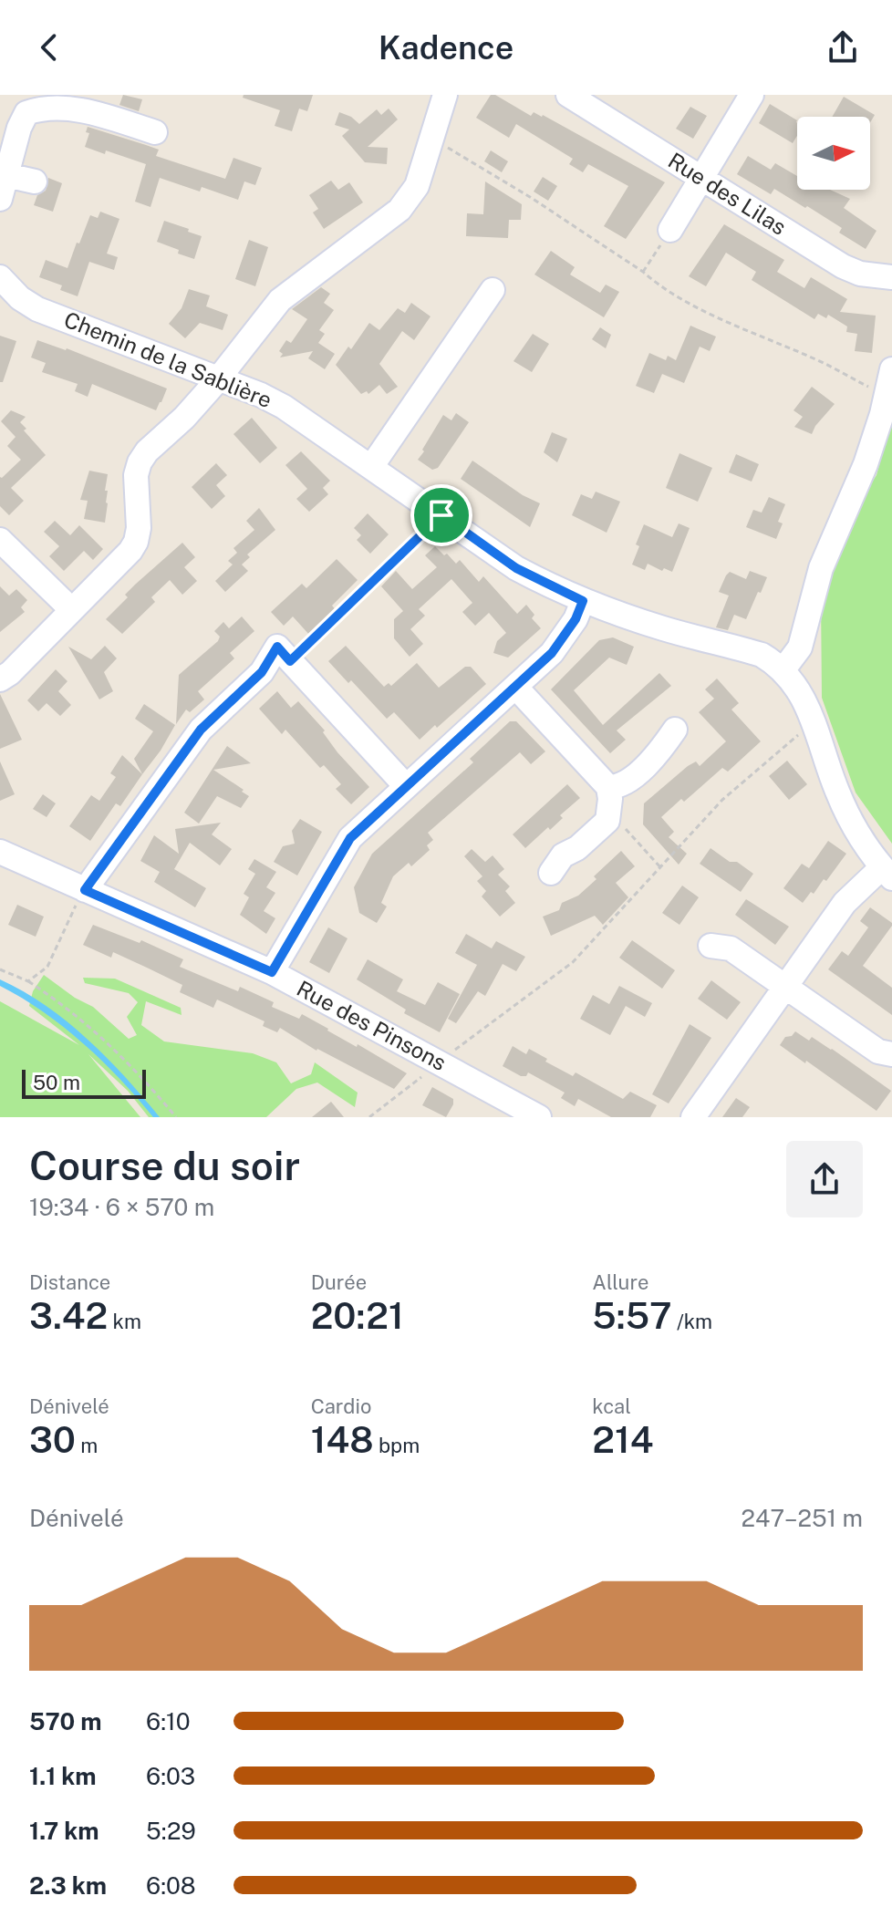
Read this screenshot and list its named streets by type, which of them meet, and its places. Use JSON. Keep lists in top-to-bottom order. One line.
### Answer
{"streets":{"street":["Rue des Lilas","Chemin de la Sablière","Rue des Pinsons"]},"scale_bar":"50 m","north":"right","page":{"header":"Kadence","scale":"50 m","heading":["Course du soir","19:34 · 6 × 570 m"],"stats":[["Distance","3.42 km"],["Durée","20:21"],["Allure","5:57 /km"],["Dénivelé","30 m"],["Cardio","148 bpm"],["kcal","214"]],"chart":["Dénivelé","247–251 m"],"list":[{"name":"570 m","note":"6:10"},{"name":"1.1 km","note":"6:03"},{"name":"1.7 km","note":"5:29"},{"name":"2.3 km","note":"6:08"}]}}
